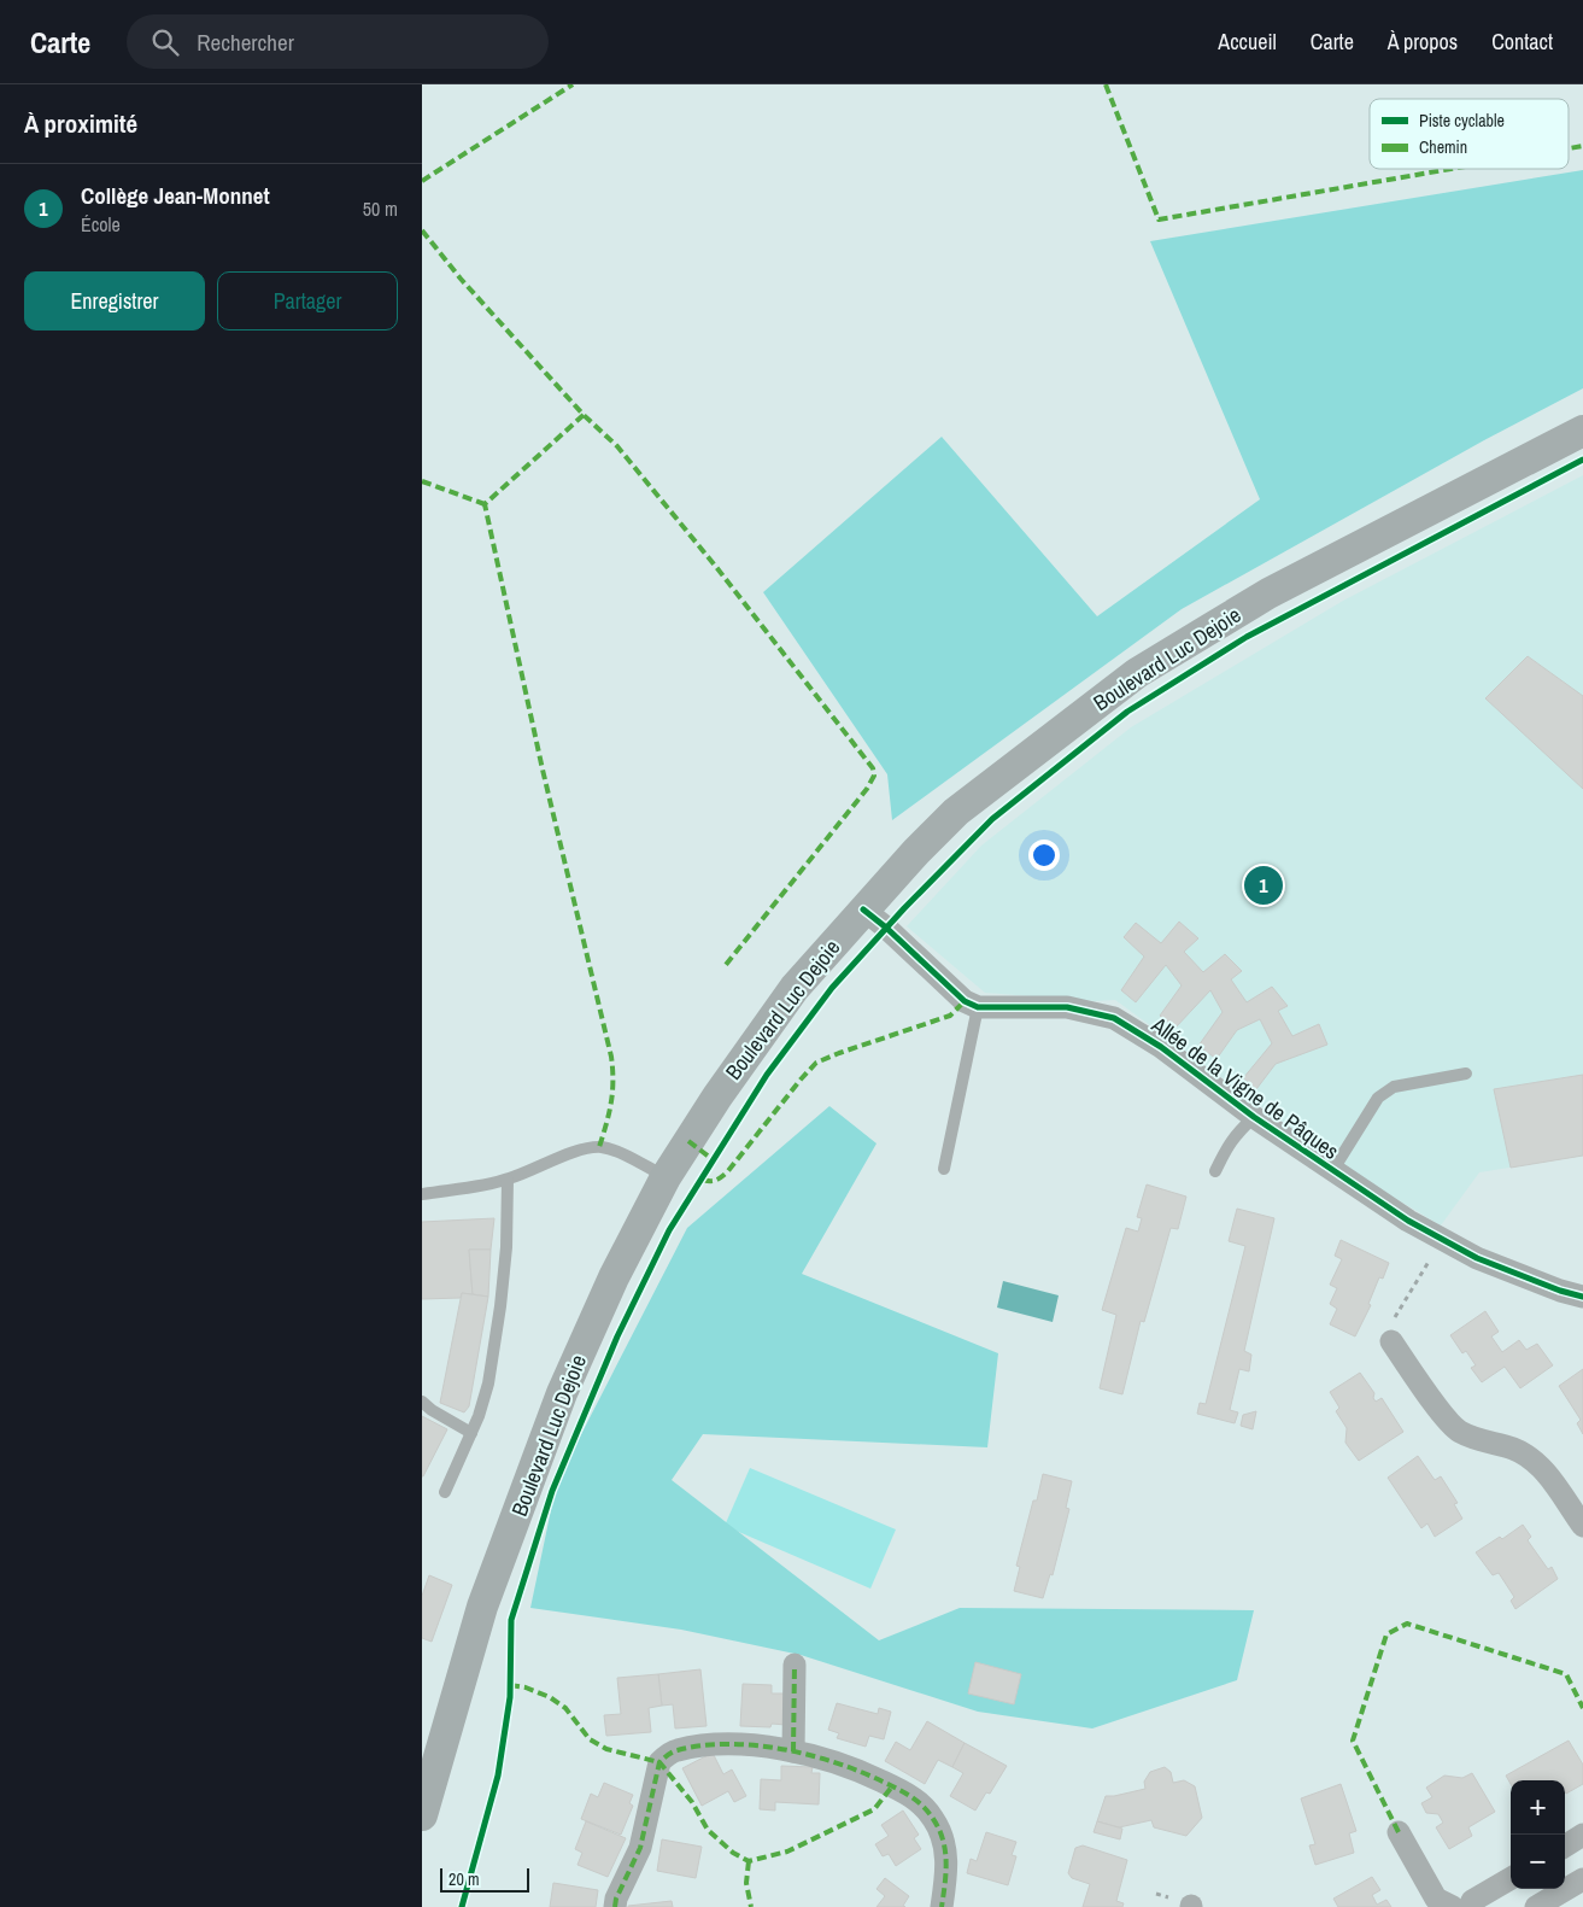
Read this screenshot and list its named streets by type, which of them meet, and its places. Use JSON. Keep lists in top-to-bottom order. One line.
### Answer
{"streets":{"main road":["Boulevard Luc Dejoie"],"street":["Allée de la Vigne de Pâques"]},"legend":["Piste cyclable","Chemin"],"scale_bar":"20 m","page":{"header":"Carte","search":"Rechercher","nav":["Accueil","Carte","À propos","Contact"],"heading":"À proximité","list":[{"mark":"1","name":"Collège Jean-Monnet","note":"École","value":"50 m"}],"buttons":["Enregistrer","Partager"],"pins":"1","map_buttons":["+","−"],"scale":"20 m"}}
